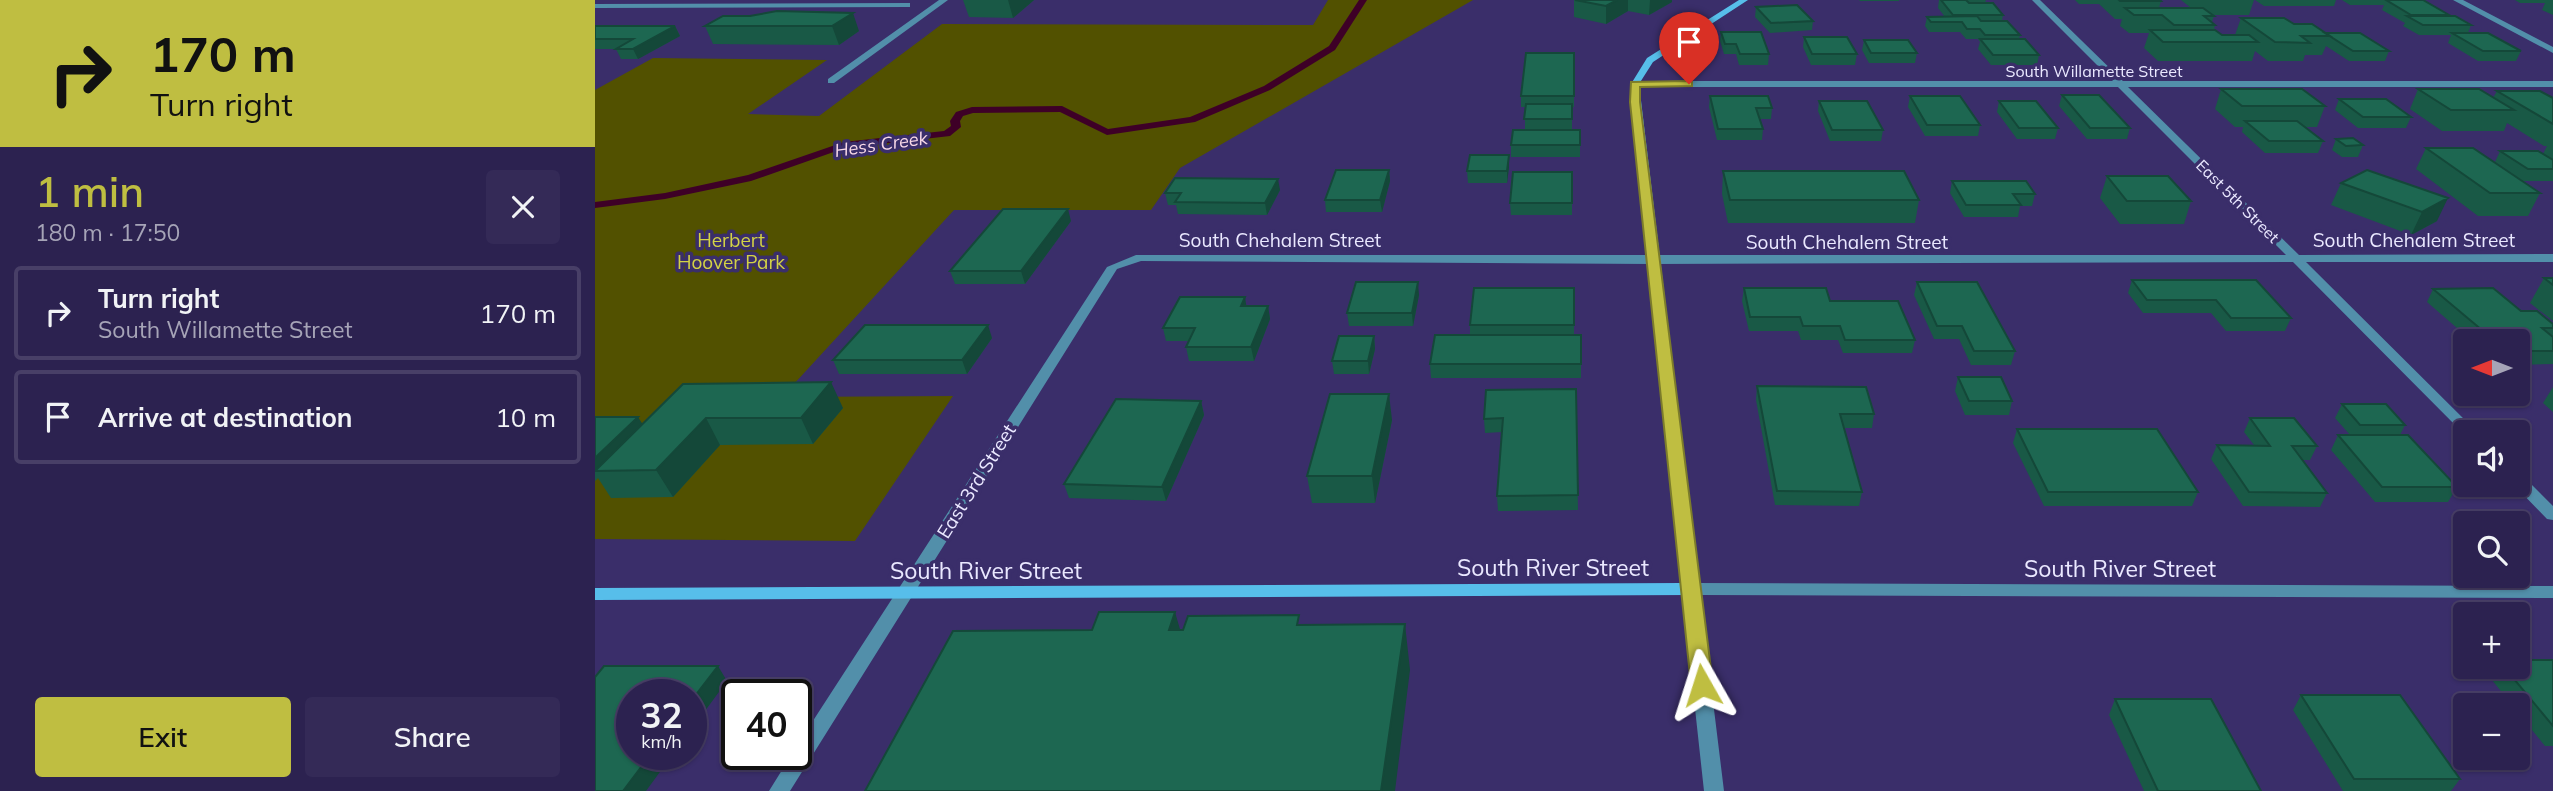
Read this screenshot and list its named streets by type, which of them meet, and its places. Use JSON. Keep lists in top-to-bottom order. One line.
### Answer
{"streets":{"main road":["South River Street"],"street":["South Willamette Street","East 5th Street","South Chehalem Street","East 3rd Street"]},"crossings":[["South Willamette Street","East 5th Street"],["East 5th Street","South Chehalem Street"],["South Chehalem Street","East 3rd Street"],["East 3rd Street","South River Street"]],"water":["Hess Creek"],"parks":["Herbert Hoover Park"],"north":"left","page":{"turn":["170 m","Turn right"],"heading":["1 min","180 m · 17:50"],"list":[{"name":"Turn right","note":"South Willamette Street","value":"170 m"},{"name":"Arrive at destination","value":"10 m"}],"map_buttons":["+","−"],"speed":"32 km/h","limit":"40","buttons":["Exit","Share"]}}
